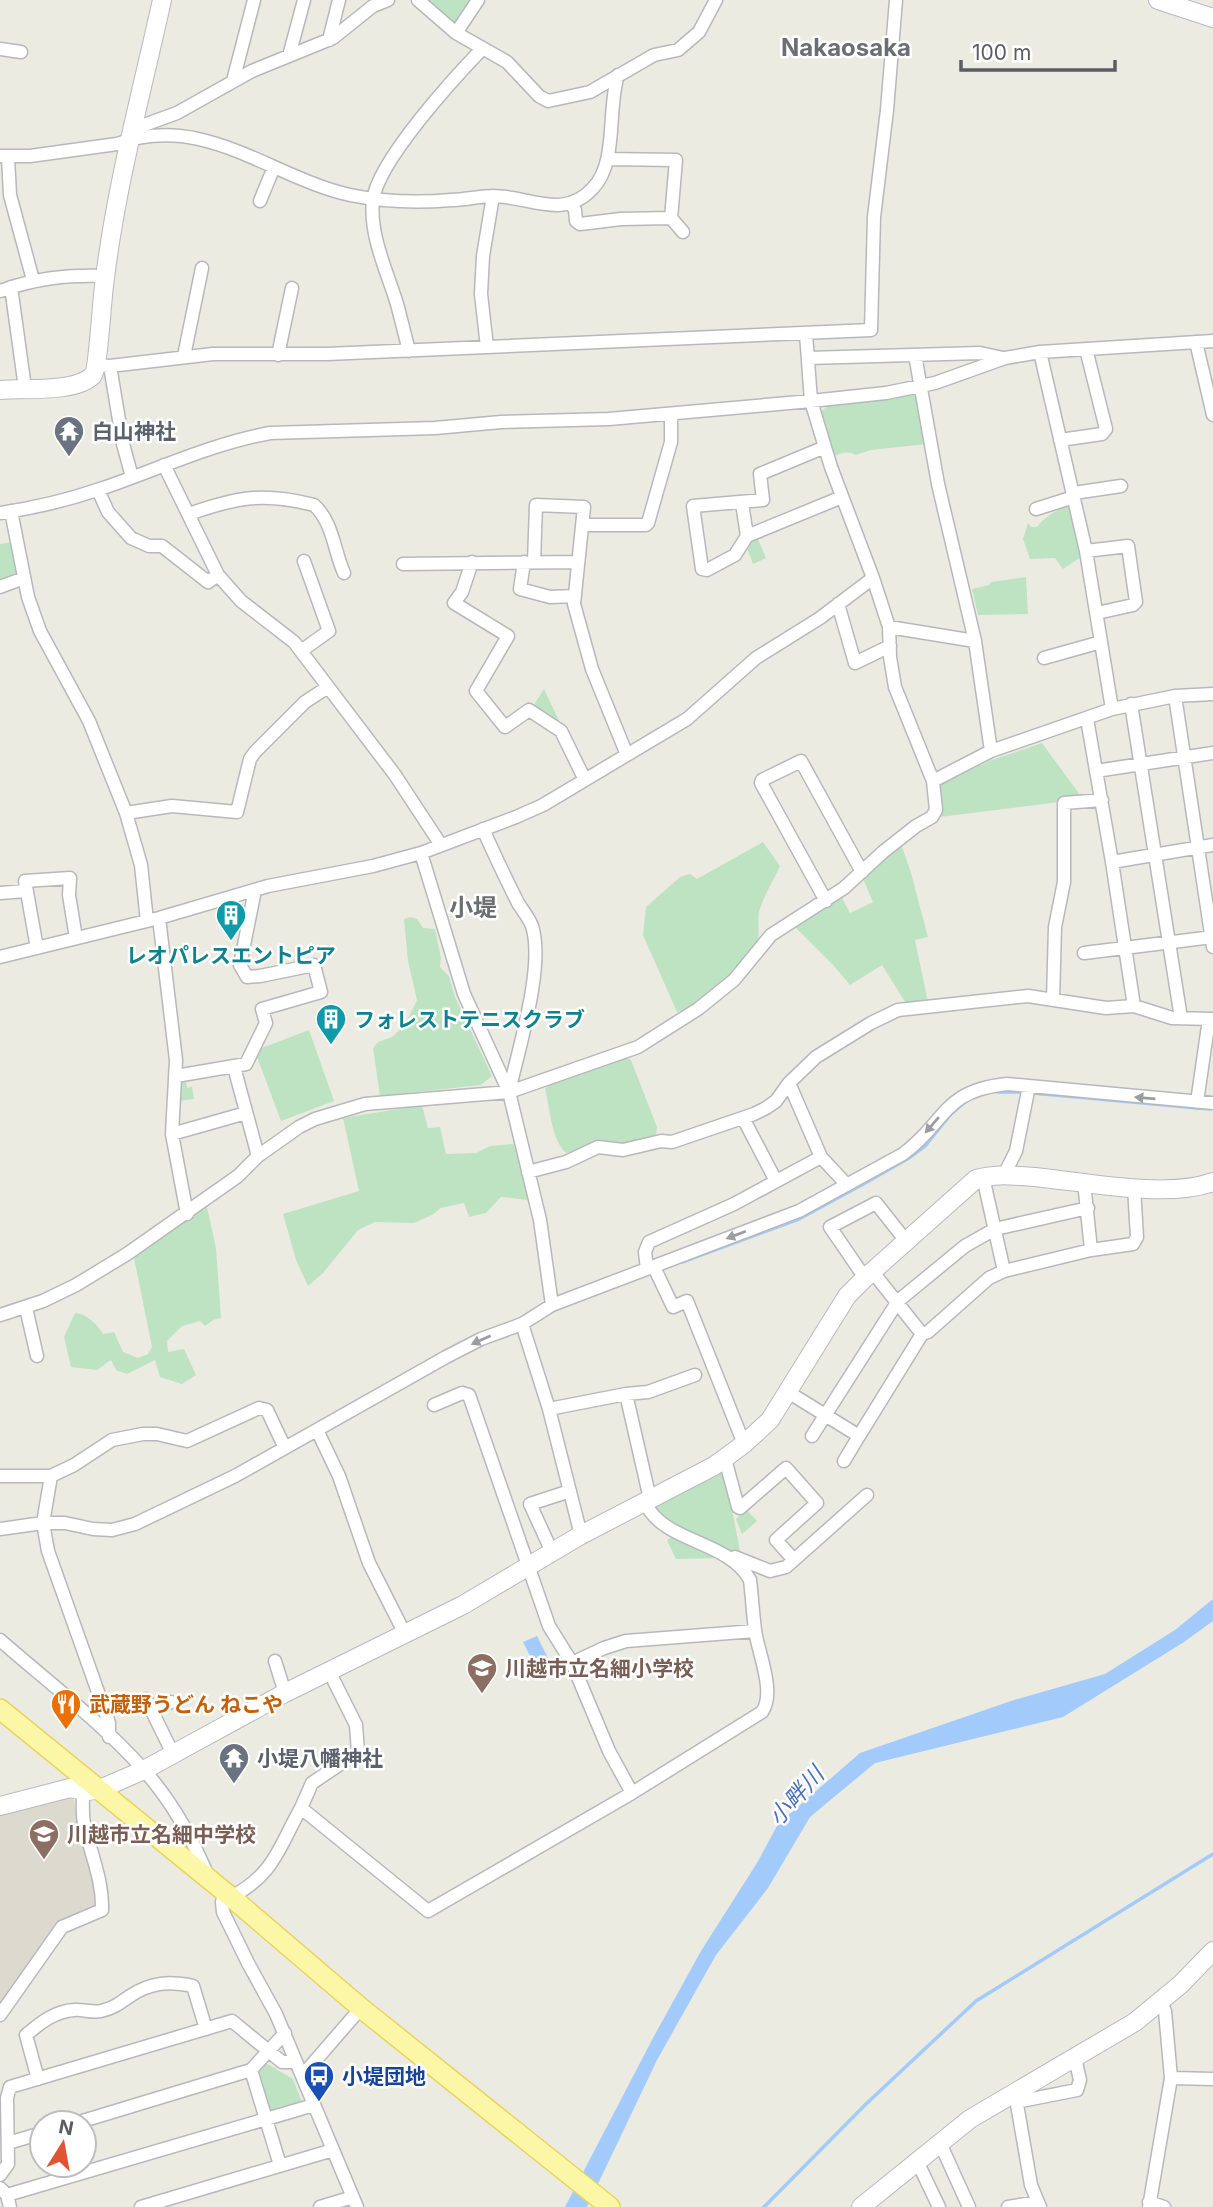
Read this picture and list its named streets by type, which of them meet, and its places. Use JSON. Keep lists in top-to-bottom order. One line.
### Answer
{"districts":["Nakaosaka","小堤"],"water":["小畔川"],"places":{"temple":["白山神社","小堤八幡神社"],"building":["レオパレスエントピア","フォレストテニスクラブ"],"school or university":["川越市立名細小学校","川越市立名細中学校"],"restaurant":["武蔵野うどん ねこや"],"bus stop":["小堤団地"]},"scale_bar":"100 m","north":"top"}
